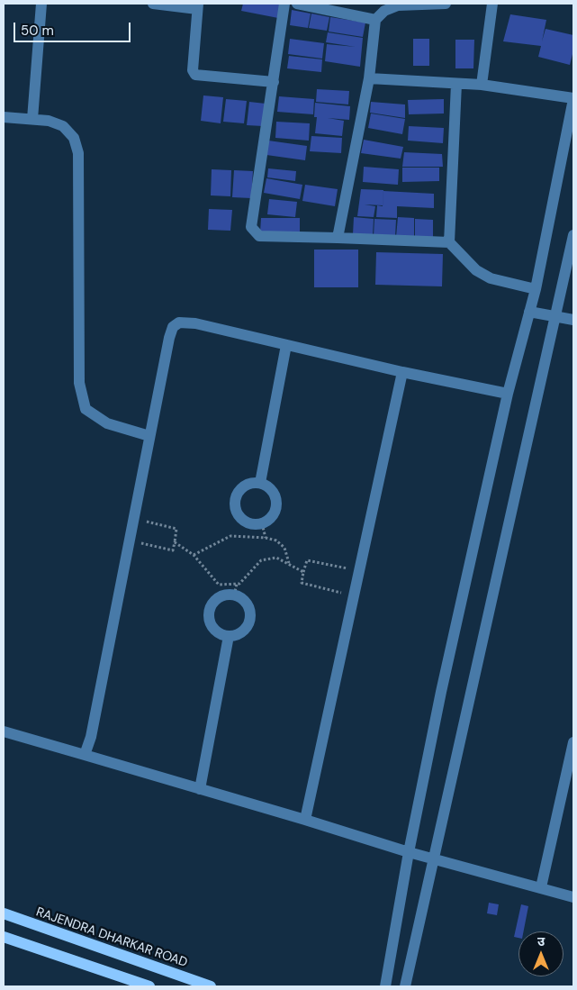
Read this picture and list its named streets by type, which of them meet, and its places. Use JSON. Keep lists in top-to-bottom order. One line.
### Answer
{"streets":{"main road":["RAJENDRA DHARKAR ROAD"]},"scale_bar":"50 m","north":"top"}
